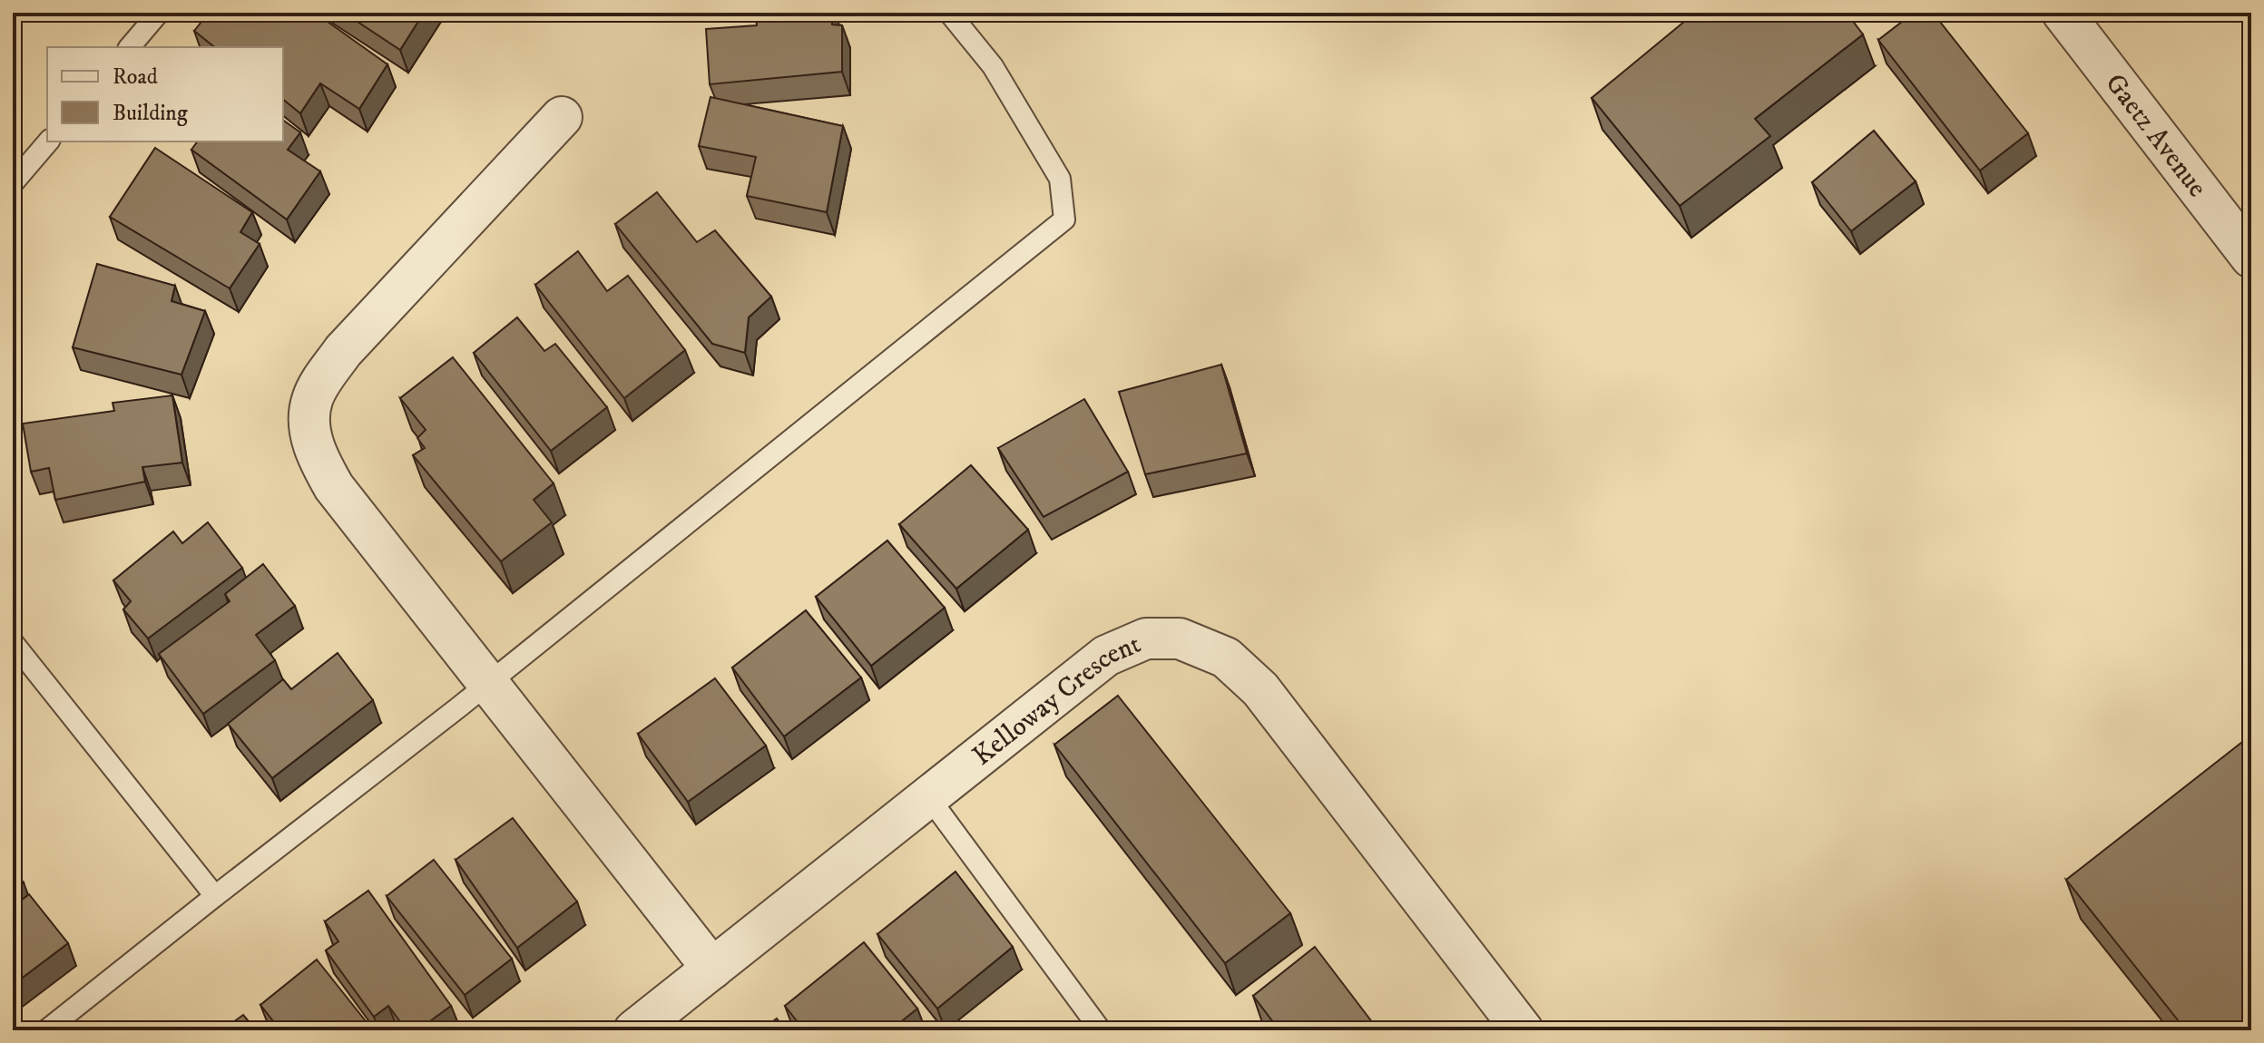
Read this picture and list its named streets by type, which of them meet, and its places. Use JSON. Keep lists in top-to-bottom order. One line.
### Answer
{"streets":{"street":["Gaetz Avenue","Kelloway Crescent"]},"legend":["Road","Building"]}
